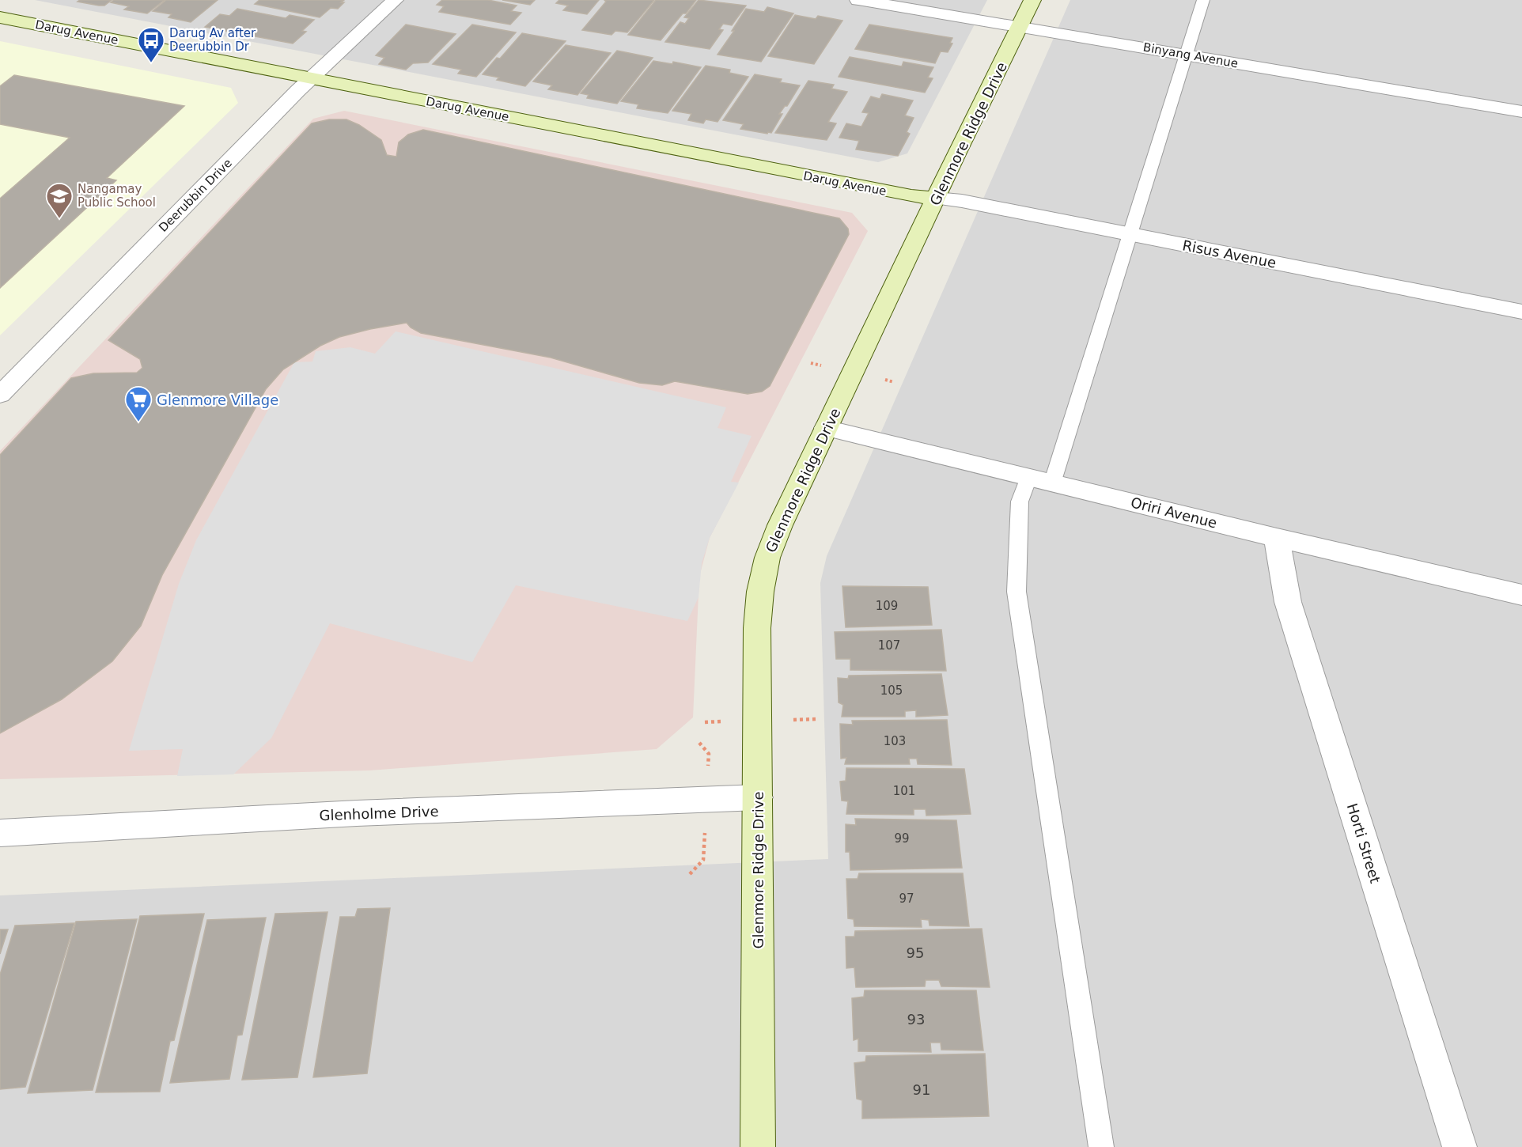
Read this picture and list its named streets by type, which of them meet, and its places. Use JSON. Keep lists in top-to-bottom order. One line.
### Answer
{"streets":{"street":["Darug Avenue","Binyang Avenue","Glenmore Ridge Drive","Deerubbin Drive","Risus Avenue","Oriri Avenue","Glenholme Drive","Horti Street"]},"crossings":[["Darug Avenue","Glenmore Ridge Drive"],["Darug Avenue","Deerubbin Drive"],["Darug Avenue","Risus Avenue"],["Binyang Avenue","Glenmore Ridge Drive"],["Glenmore Ridge Drive","Risus Avenue"],["Glenmore Ridge Drive","Oriri Avenue"],["Glenmore Ridge Drive","Glenholme Drive"],["Oriri Avenue","Horti Street"]],"places":{"bus stop":["Darug Av after Deerubbin Dr"],"school or university":["Nangamay Public School"],"supermarket":["Glenmore Village"]},"house_numbers":["109","107","105","103","101","99","97","95","93","91"]}
